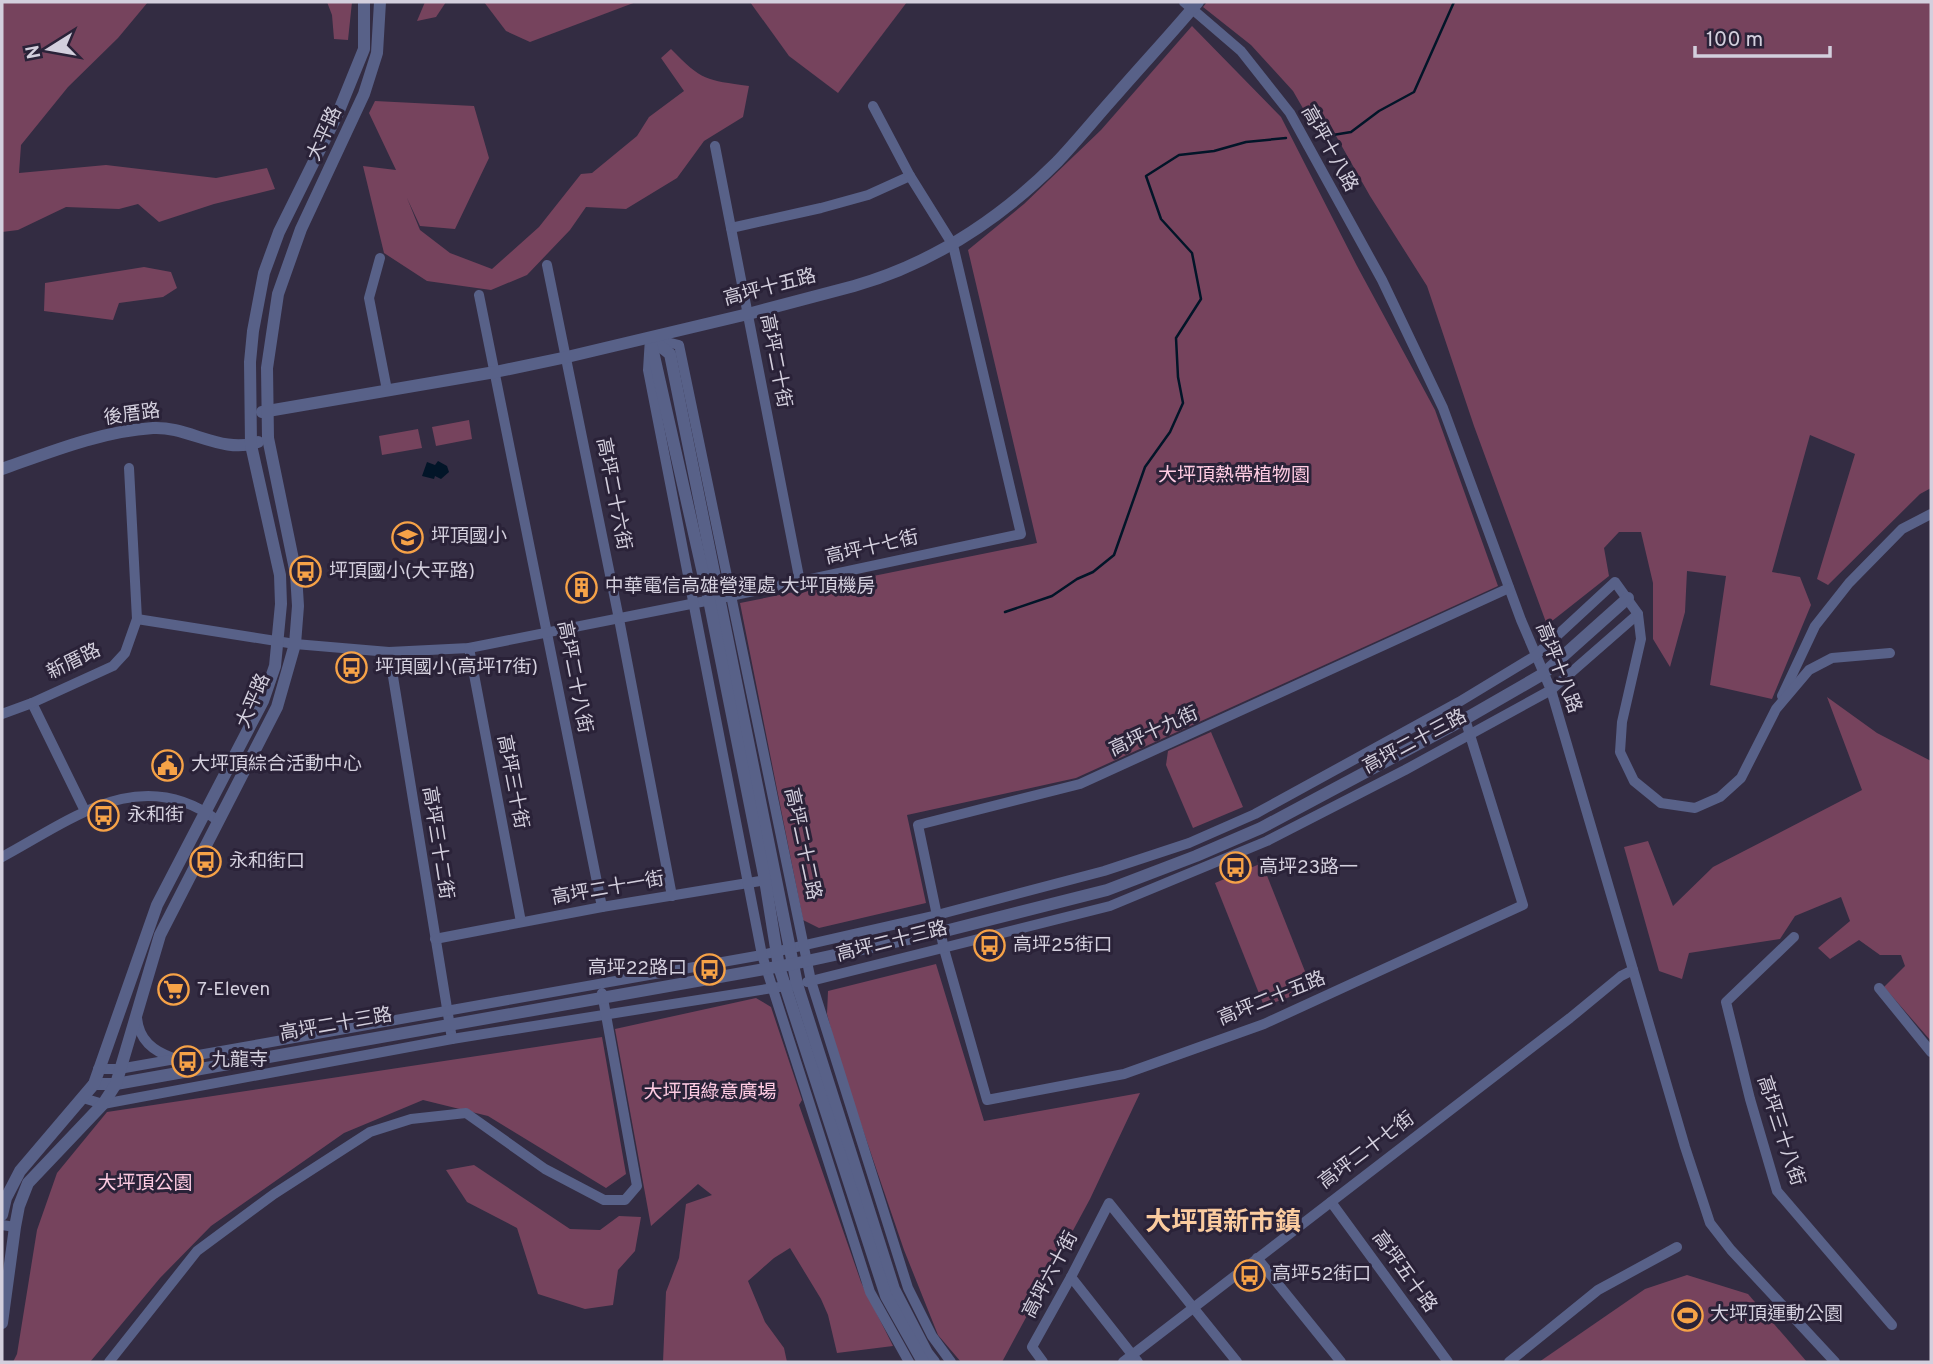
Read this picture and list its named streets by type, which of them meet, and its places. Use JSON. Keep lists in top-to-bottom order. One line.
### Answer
{"streets":{"street":["大平路","高坪十八路","高坪十五路","高坪二十街","後厝路","高坪二十六街","高坪十七街","新厝路","高坪二十八街","高坪十九街","高坪二十三路","高坪三十街","高坪三十二街","高坪二十二路","高坪二十一街","高坪二十五路","高坪三十八街","高坪二十七街","高坪五十路","高坪六十街"]},"crossings":[["大平路","高坪十五路"],["大平路","後厝路"],["大平路","高坪十七街"],["大平路","高坪二十三路"],["高坪十八路","高坪十五路"],["高坪十八路","高坪十九街"],["高坪十八路","高坪二十三路"],["高坪十八路","高坪二十七街"],["高坪十五路","高坪二十街"],["高坪十五路","高坪二十六街"],["高坪十五路","高坪十七街"],["高坪十五路","高坪二十八街"],["高坪十五路","高坪二十二路"],["高坪二十街","高坪十七街"],["高坪二十六街","高坪十七街"],["高坪二十六街","高坪二十一街"],["高坪十七街","高坪二十八街"],["高坪十七街","高坪三十街"],["高坪十七街","高坪三十二街"],["高坪十七街","高坪二十二路"],["高坪二十八街","高坪二十一街"],["高坪十九街","高坪二十三路"],["高坪十九街","高坪二十五路"],["高坪二十三路","高坪三十二街"],["高坪二十三路","高坪二十二路"],["高坪二十三路","高坪二十五路"],["高坪三十街","高坪二十一街"],["高坪三十二街","高坪二十一街"],["高坪二十二路","高坪二十一街"],["高坪二十七街","高坪五十路"],["高坪二十七街","高坪六十街"]],"districts":["大坪頂新市鎮"],"parks":["大坪頂熱帶植物園","大坪頂綠意廣場","大坪頂公園"],"places":{"school or university":["坪頂國小"],"bus stop":["坪頂國小(大平路)","坪頂國小(高坪17街)","永和街","永和街口","高坪23路一","高坪25街口","高坪22路口","九龍寺","高坪52街口"],"building":["中華電信高雄營運處 大坪頂機房"],"public building":["大坪頂綜合活動中心"],"supermarket":["7-Eleven"],"sports":["大坪頂運動公園"]},"scale_bar":"100 m","north":"left"}
